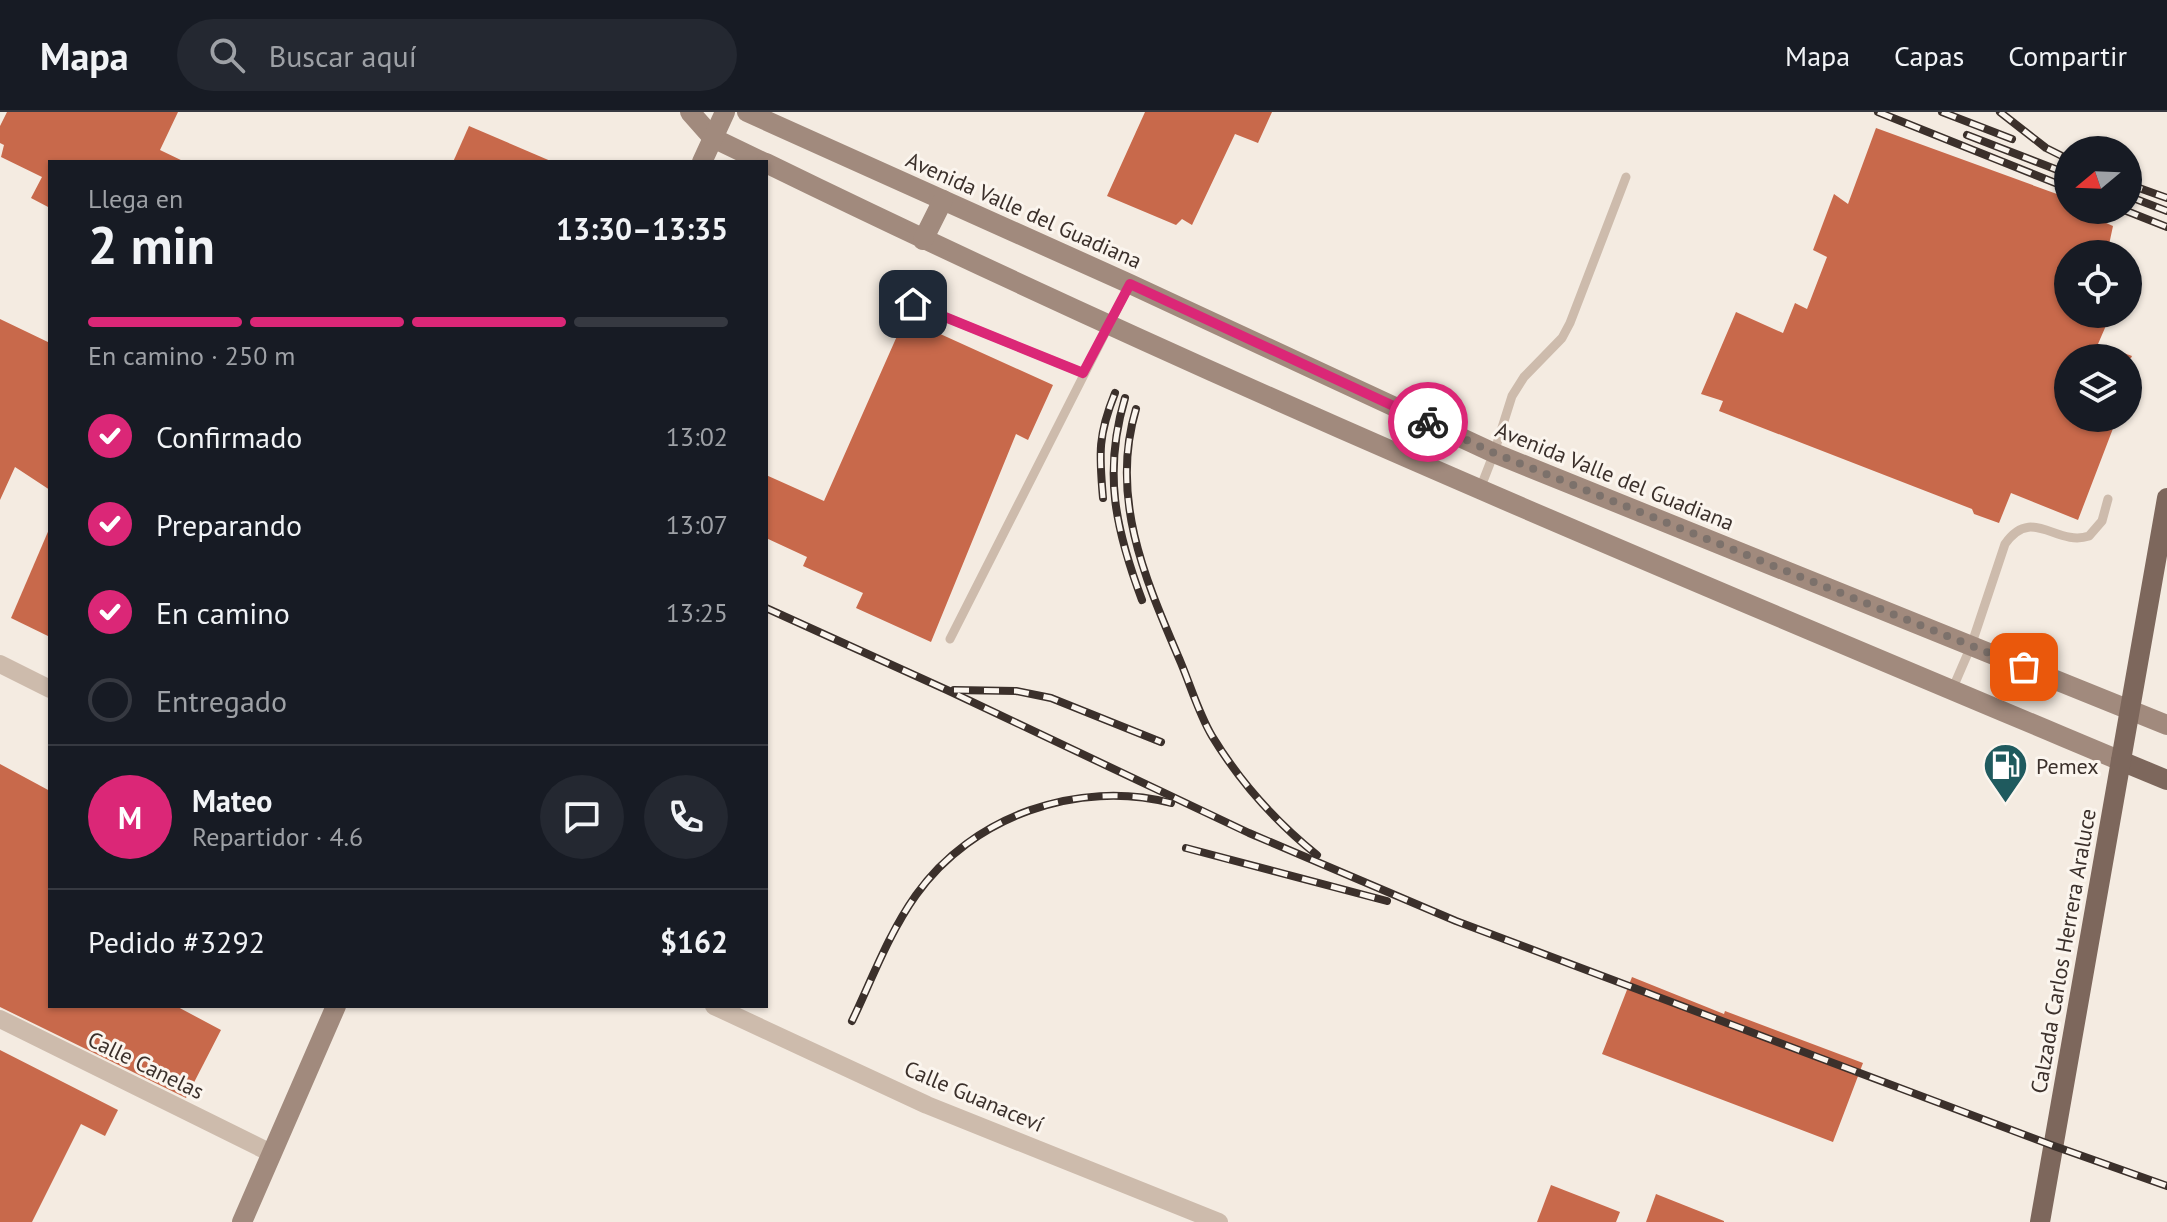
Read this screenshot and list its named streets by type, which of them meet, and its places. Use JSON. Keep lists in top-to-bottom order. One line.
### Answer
{"streets":{"main road":["Avenida Valle del Guadiana","Calzada Carlos Herrera Araluce"],"street":["Calle Canelas","Calle Guanaceví"]},"crossings":[["Avenida Valle del Guadiana","Calzada Carlos Herrera Araluce"]],"places":{"fuel station":["Pemex"]},"north":"left","page":{"header":"Mapa","search":"Buscar aquí","nav":["Mapa","Capas","Compartir"],"heading":["2 min","Llega en","13:30–13:35"],"panel":["Mateo","Repartidor · 4.6","Pedido #3292","$162"],"bar":"En camino · 250 m","list":[["Confirmado","13:02"],["Preparando","13:07"],["En camino","13:25"],"Entregado"],"round":"M"}}
